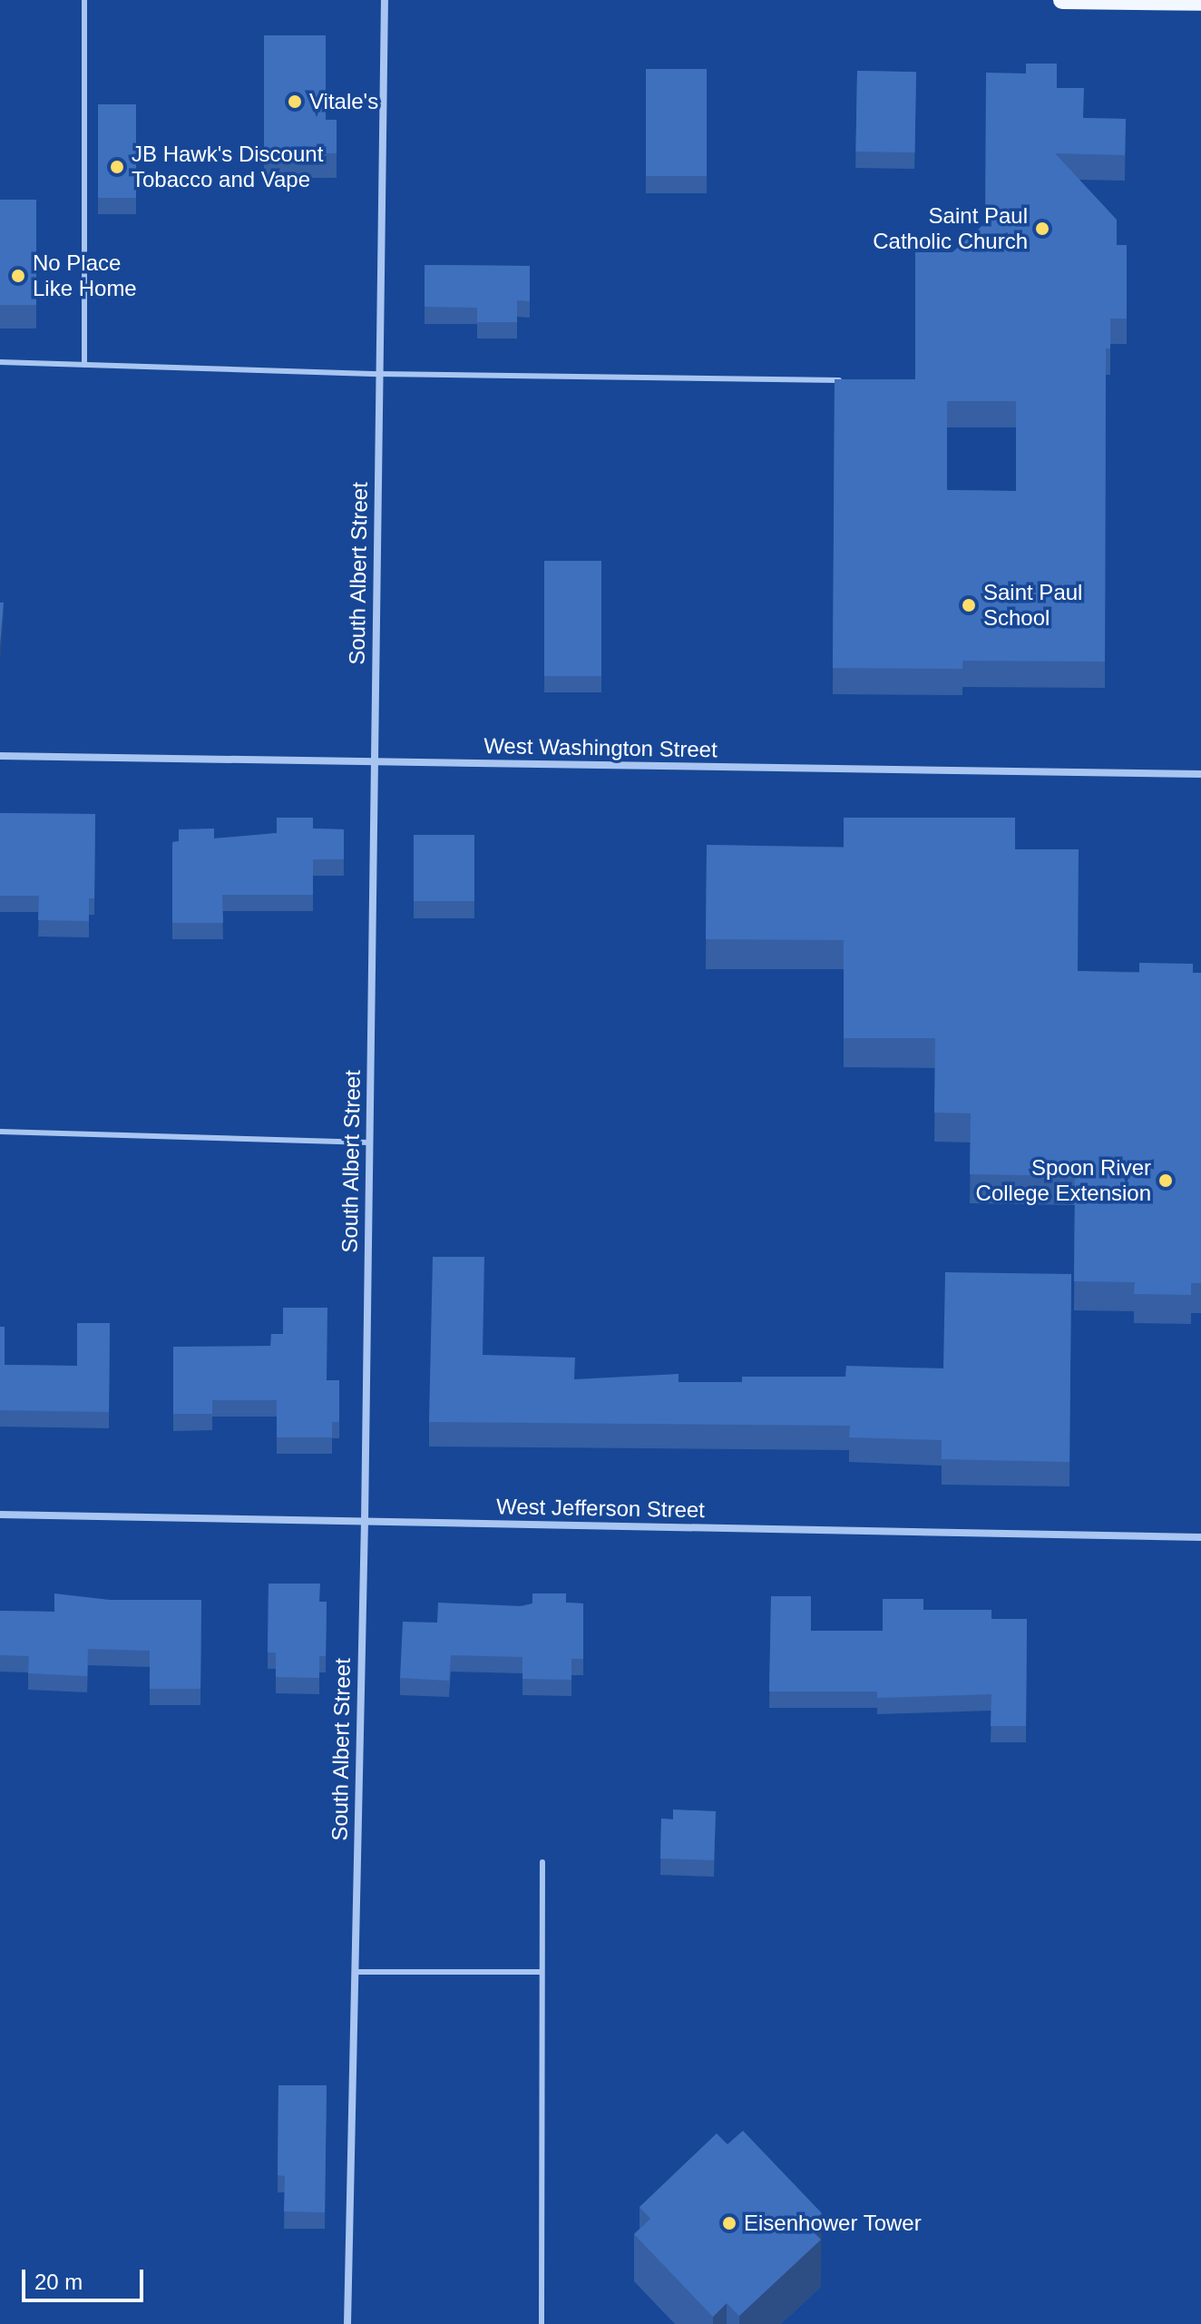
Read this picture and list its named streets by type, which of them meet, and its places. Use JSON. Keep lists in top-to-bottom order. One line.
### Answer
{"streets":{"street":["South Albert Street","West Washington Street","West Jefferson Street"]},"crossings":[["South Albert Street","West Washington Street"],["South Albert Street","West Jefferson Street"]],"places":["Vitale's","JB Hawk's Discount Tobacco and Vape","Saint Paul Catholic Church","No Place Like Home","Saint Paul School","Spoon River College Extension","Eisenhower Tower"],"scale_bar":"20 m"}
